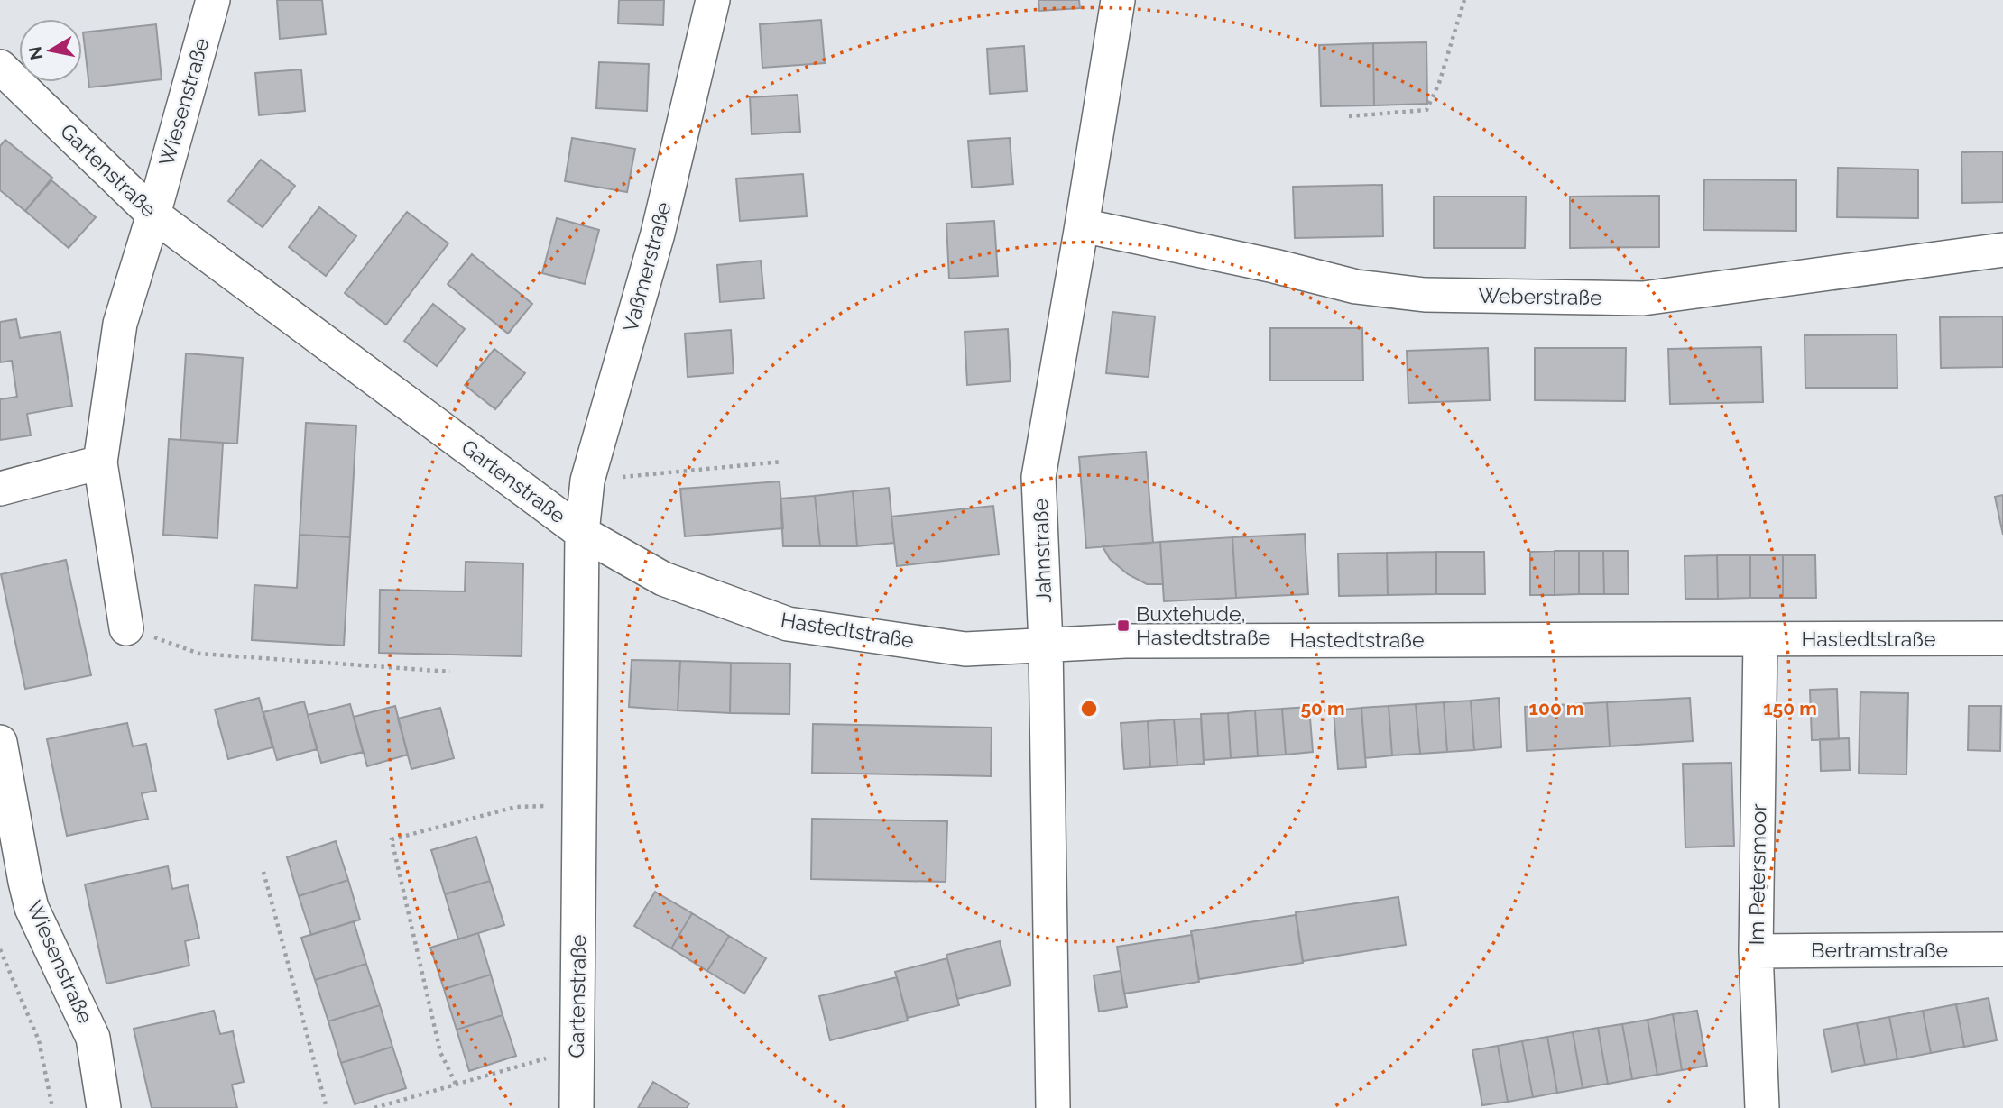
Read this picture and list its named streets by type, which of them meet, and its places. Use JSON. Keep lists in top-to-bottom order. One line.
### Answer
{"streets":{"street":["Wiesenstraße","Gartenstraße","Vaßmerstraße","Weberstraße","Jahnstraße","Hastedtstraße","Im Petersmoor","Bertramstraße"]},"crossings":[["Wiesenstraße","Gartenstraße"],["Gartenstraße","Vaßmerstraße"],["Gartenstraße","Hastedtstraße"],["Vaßmerstraße","Hastedtstraße"],["Weberstraße","Jahnstraße"],["Jahnstraße","Hastedtstraße"],["Hastedtstraße","Im Petersmoor"],["Im Petersmoor","Bertramstraße"]],"places":{"transit":["Buxtehude, Hastedtstraße"]},"north":"left","rings":["50 m","100 m","150 m"]}
